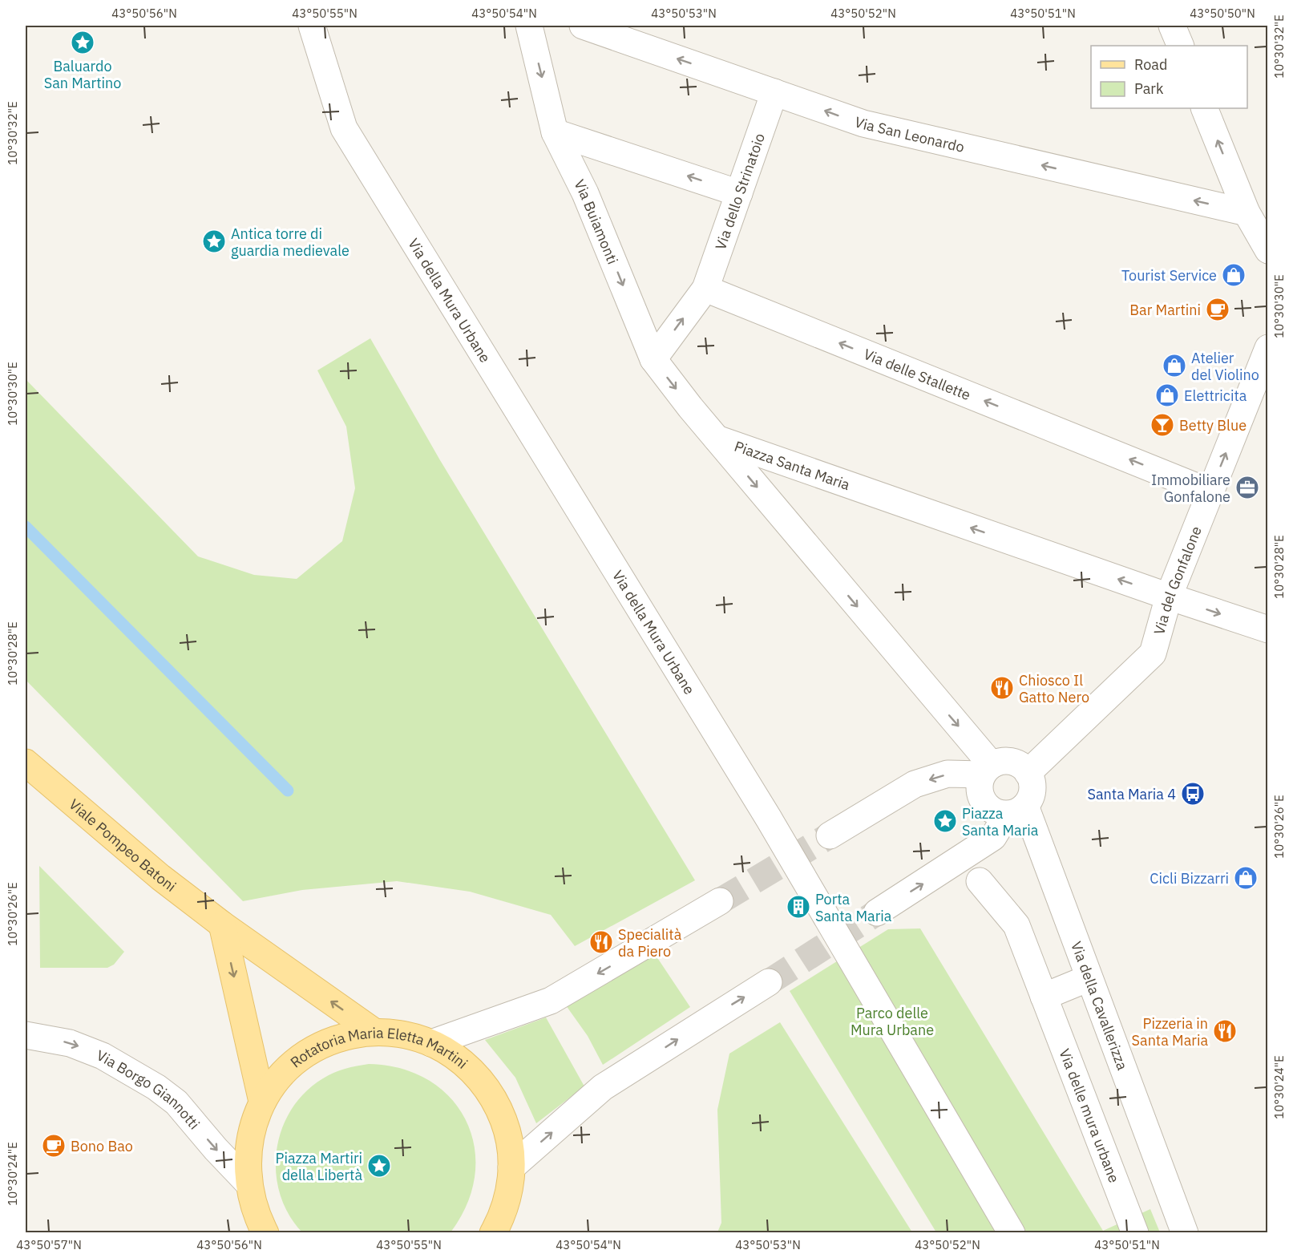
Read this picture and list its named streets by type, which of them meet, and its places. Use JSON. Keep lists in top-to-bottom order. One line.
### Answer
{"streets":{"main road":["Viale Pompeo Batoni","Rotatoria Maria Eletta Martini"],"street":["Via San Leonardo","Via dello Strinatoio","Via Buiamonti","Via della Mura Urbane","Via delle Stallette","Piazza Santa Maria","Via del Gonfalone","Via della Cavallerizza","Via Borgo Giannotti","Via delle mura urbane"]},"crossings":[["Via San Leonardo","Via dello Strinatoio"],["Via dello Strinatoio","Via delle Stallette"],["Via Buiamonti","Piazza Santa Maria"],["Via delle Stallette","Via del Gonfalone"],["Piazza Santa Maria","Via del Gonfalone"],["Piazza Santa Maria","Via della Cavallerizza"],["Via del Gonfalone","Via della Cavallerizza"],["Viale Pompeo Batoni","Rotatoria Maria Eletta Martini"],["Rotatoria Maria Eletta Martini","Via Borgo Giannotti"]],"one_way":["Via San Leonardo","Via Buiamonti","Via delle Stallette","Viale Pompeo Batoni","Via Borgo Giannotti"],"parks":["Parco delle Mura Urbane"],"places":{"place":["Baluardo San Martino","Antica torre di guardia medievale","Piazza Santa Maria","Piazza Martiri della Libertà"],"shop":["Tourist Service","Atelier del Violino","Elettricita","Cicli Bizzarri"],"cafe":["Bar Martini","Bono Bao"],"bar":["Betty Blue"],"office":["Immobiliare Gonfalone"],"restaurant":["Chiosco Il Gatto Nero","Specialità da Piero","Pizzeria in Santa Maria"],"bus stop":["Santa Maria 4"],"building":["Porta Santa Maria"]},"legend":["Road","Park"],"coordinates":["43°50'56\"N","43°50'55\"N","43°50'54\"N","43°50'53\"N","43°50'52\"N","43°50'51\"N","43°50'50\"N","10°30'32\"E","10°30'30\"E","10°30'28\"E","10°30'26\"E","10°30'24\"E","43°50'57\"N"]}
